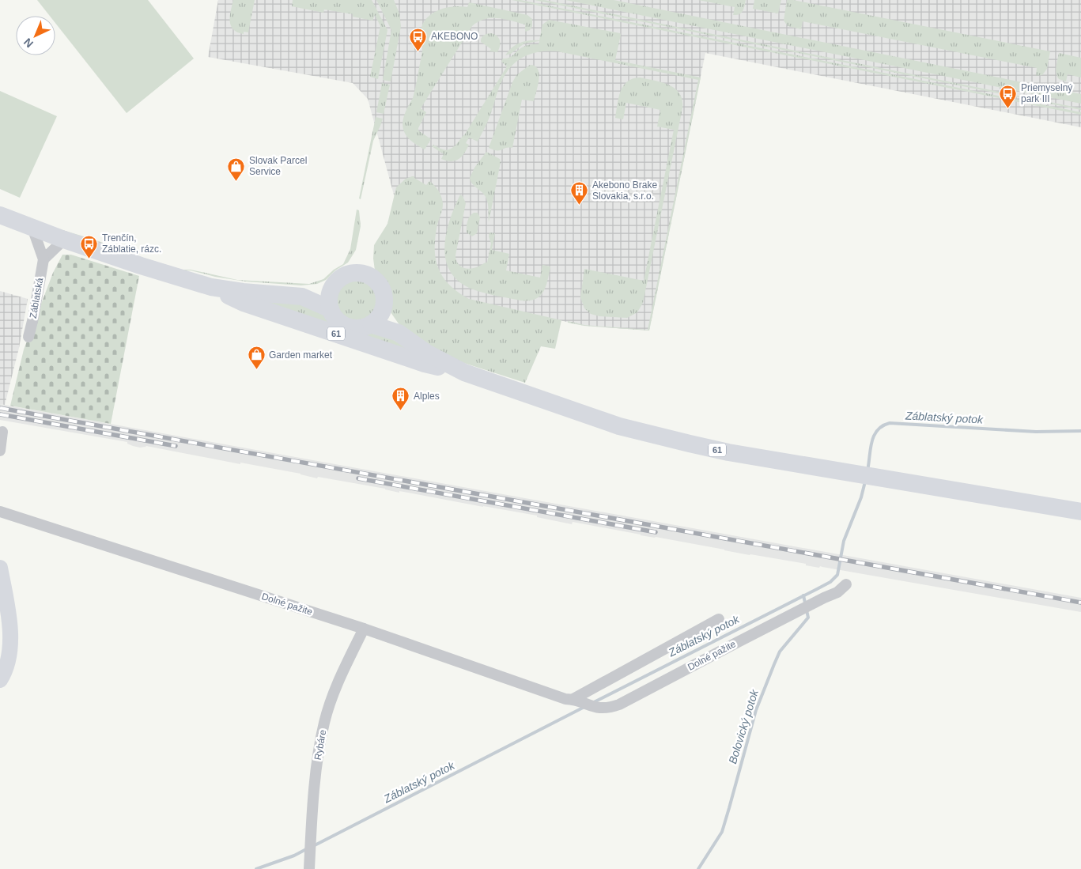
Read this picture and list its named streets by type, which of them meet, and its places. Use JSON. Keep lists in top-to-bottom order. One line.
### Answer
{"streets":{"main road":["61"],"street":["Záblatská","Dolné pažite","Rybáre"]},"crossings":[["Záblatská","61"],["Dolné pažite","Rybáre"]],"water":["Záblatský potok","Bolovický potok"],"places":{"bus stop":["AKEBONO","Priemyselný park III","Trenčín, Záblatie, rázc."],"shop":["Slovak Parcel Service","Garden market"],"building":["Akebono Brake Slovakia, s.r.o.","Alples"]},"north":"bottom left"}
